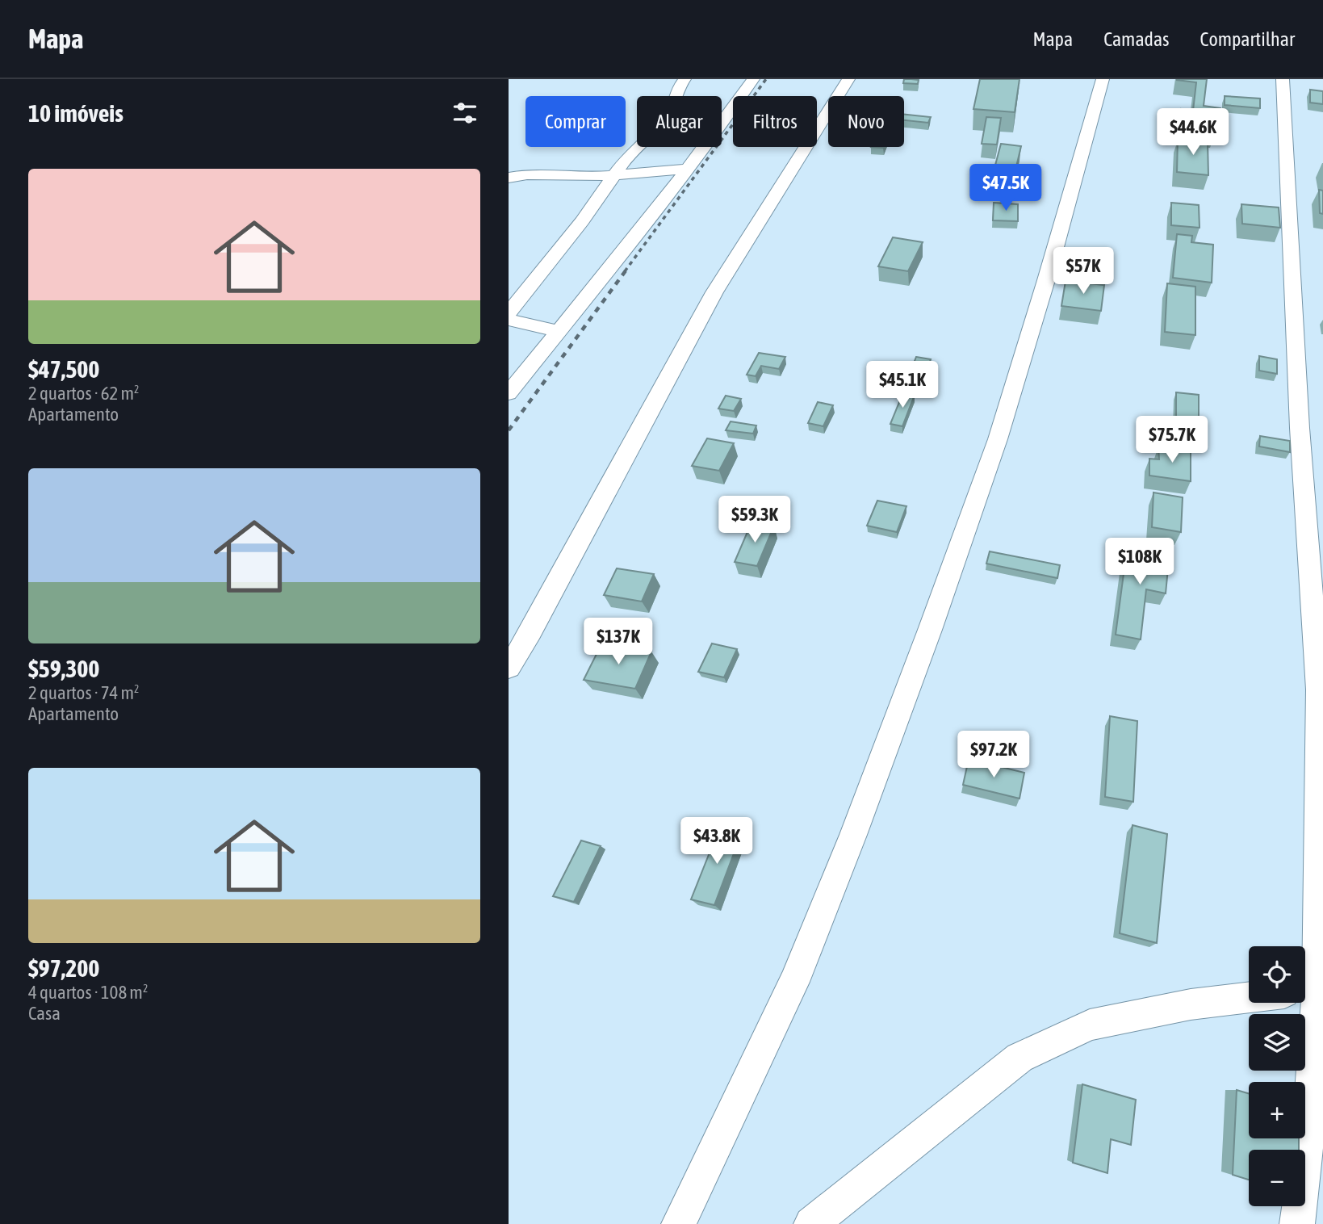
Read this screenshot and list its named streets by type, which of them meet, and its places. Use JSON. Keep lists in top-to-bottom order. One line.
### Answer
{"page":{"header":"Mapa","nav":["Mapa","Camadas","Compartilhar"],"heading":"10 imóveis","chip":["Comprar","Alugar","Filtros","Novo"],"price":["$44.6K","$47.5K","$57K","$45.1K","$75.7K","$59.3K","$108K","$137K","$97.2K","$43.8K"],"list":[{"name":"$47,500","note":"2 quartos · 62 m² · Apartamento"},{"name":"$59,300","note":"2 quartos · 74 m² · Apartamento"},{"name":"$97,200","note":"4 quartos · 108 m² · Casa"}],"map_buttons":["+","−"]}}
